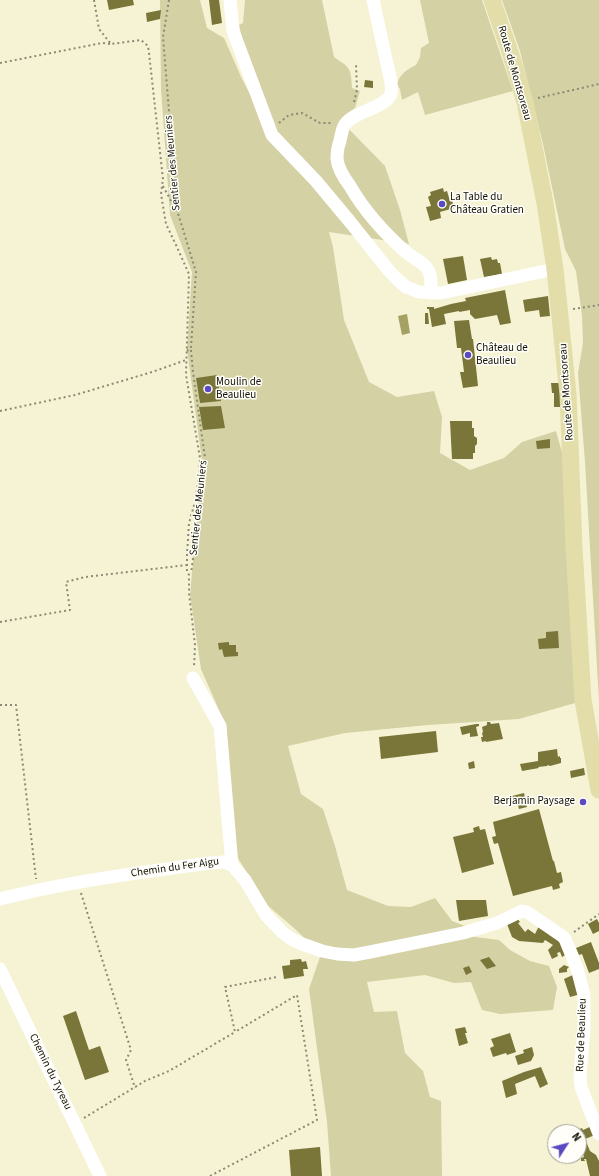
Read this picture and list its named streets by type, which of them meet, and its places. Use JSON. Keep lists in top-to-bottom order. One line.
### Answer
{"streets":{"main road":["Route de Montsoreau"],"street":["Chemin du Fer Aigu","Rue de Beaulieu","Chemin du Tyreau"],"path":["Sentier des Meuniers"]},"crossings":[["Chemin du Fer Aigu","Rue de Beaulieu"]],"places":["La Table du Château Gratien","Château de Beaulieu","Moulin de Beaulieu","Berjamin Paysage"],"north":"top right"}
